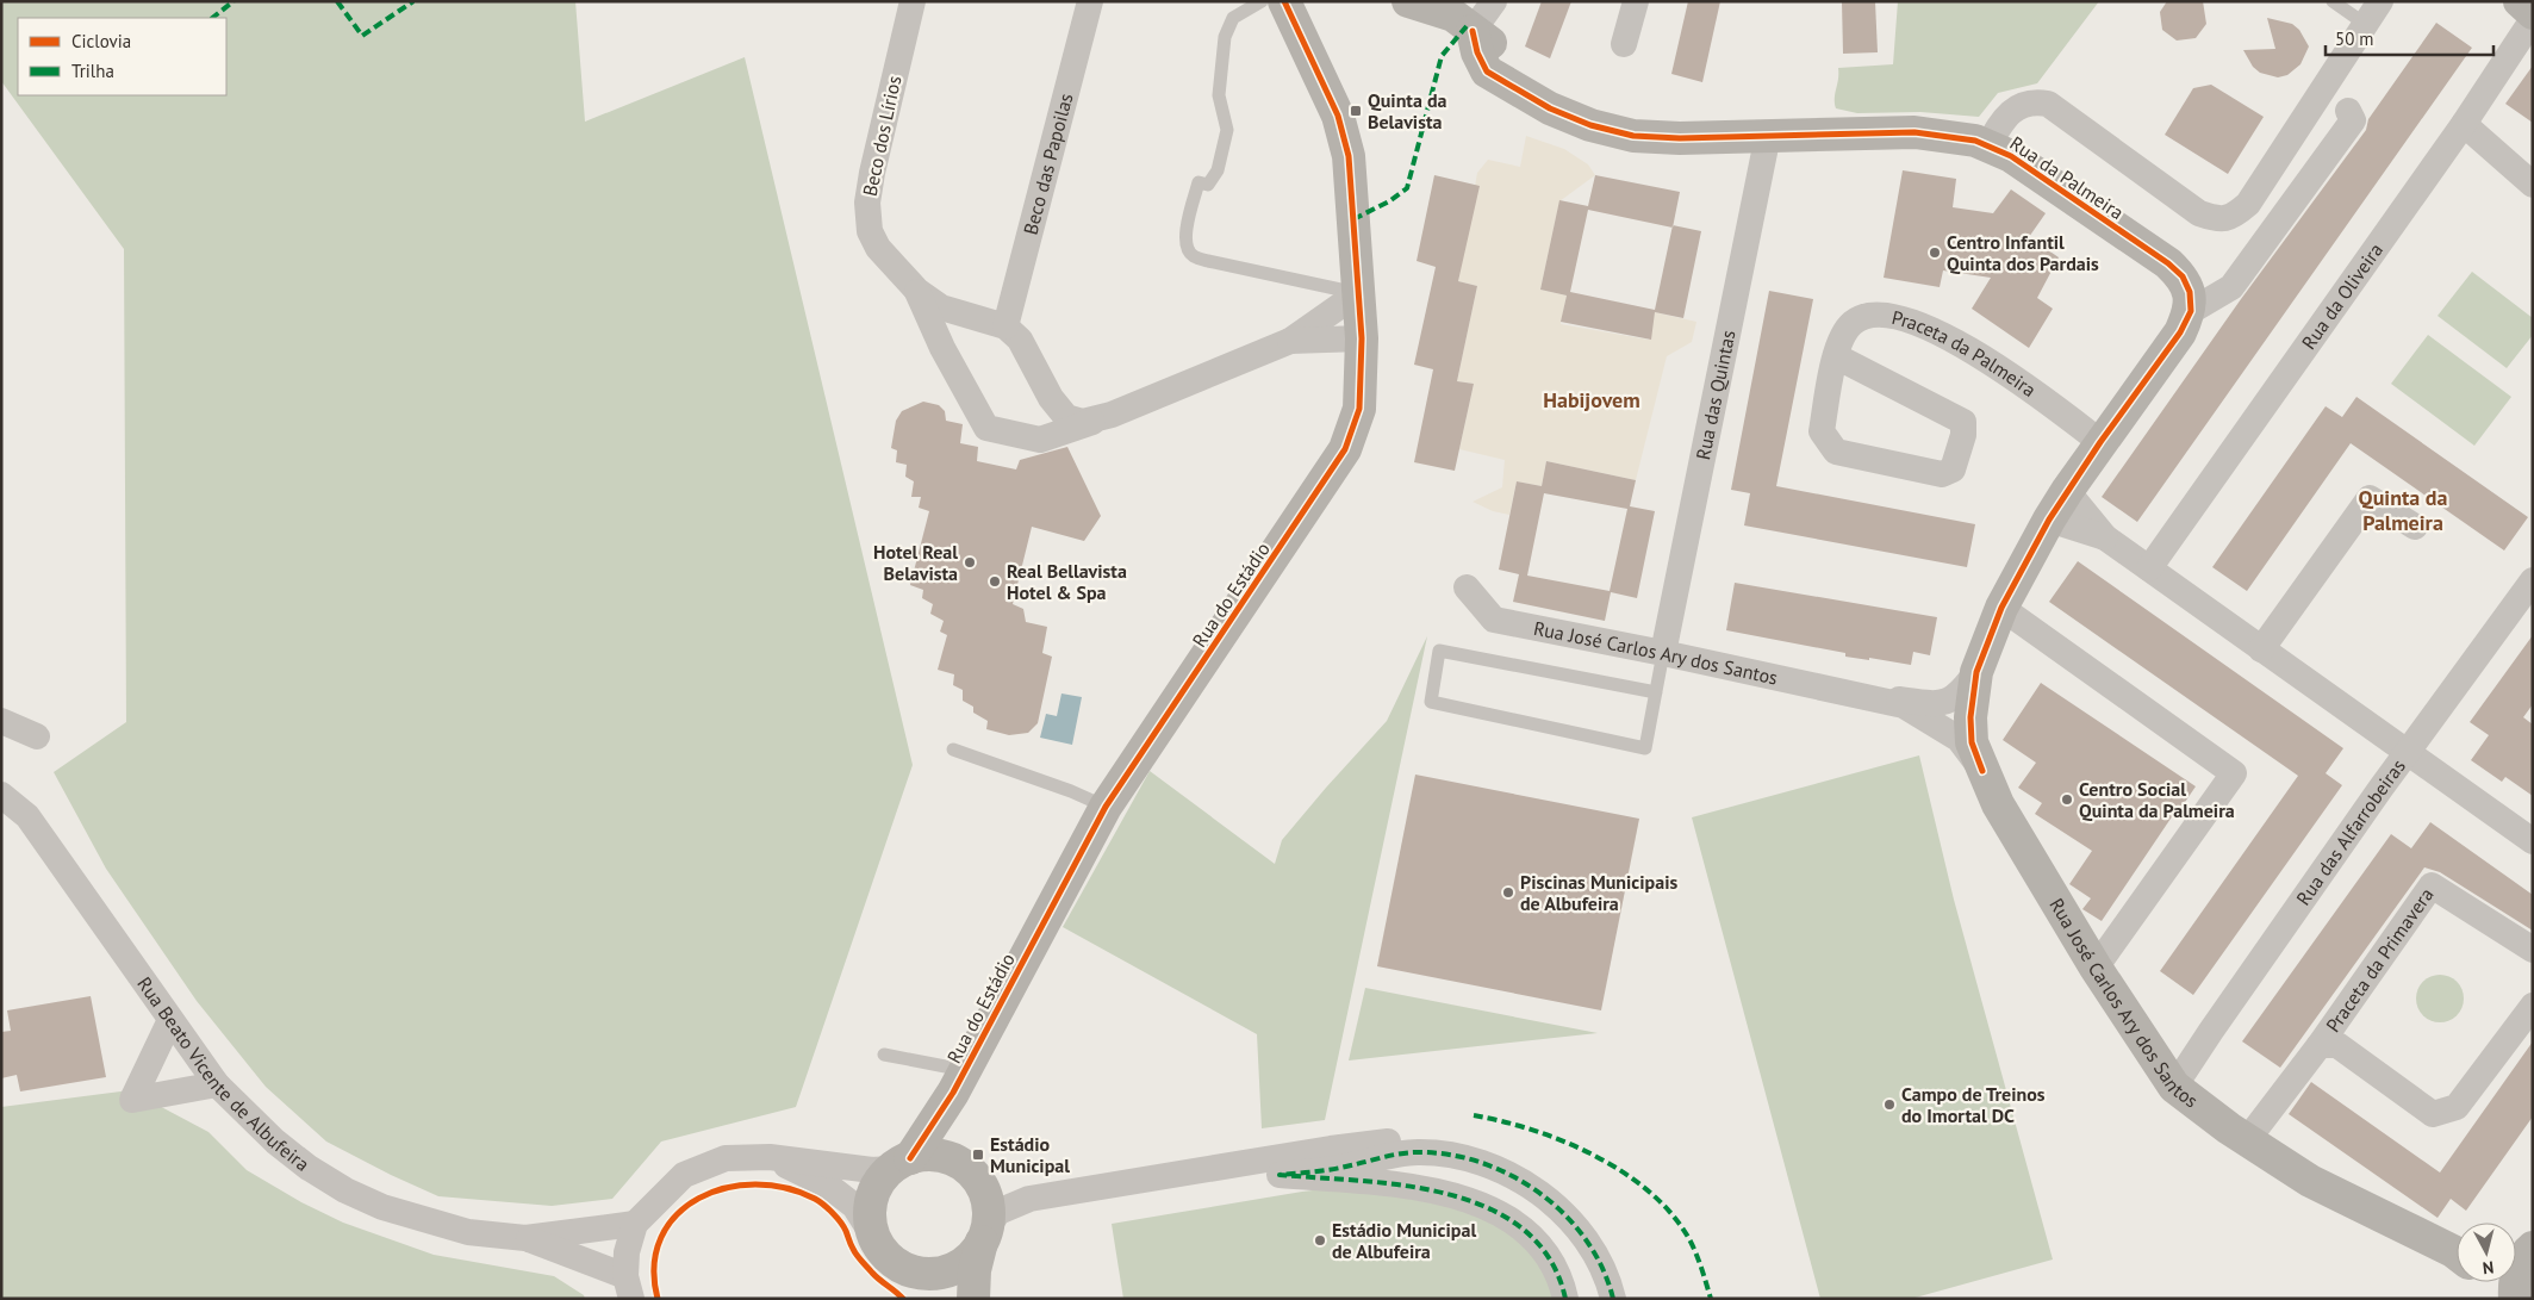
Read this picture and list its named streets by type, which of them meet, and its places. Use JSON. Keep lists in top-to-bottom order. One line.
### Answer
{"streets":{"street":["Beco dos Lírios","Beco das Papoilas","Rua da Palmeira","Rua da Oliveira","Praceta da Palmeira","Rua das Quintas","Rua do Estádio","Rua José Carlos Ary dos Santos","Rua das Alfarrobeiras","Praceta da Primavera","Rua Beato Vicente de Albufeira"]},"crossings":[["Rua da Palmeira","Rua das Quintas"],["Rua das Quintas","Rua José Carlos Ary dos Santos"],["Rua José Carlos Ary dos Santos","Rua das Alfarrobeiras"],["Rua José Carlos Ary dos Santos","Praceta da Primavera"]],"districts":["Habijovem","Quinta da Palmeira"],"places":{"transit":["Quinta da Belavista","Estádio Municipal"],"other":["Centro Infantil Quinta dos Pardais","Hotel Real Belavista","Real Bellavista Hotel & Spa","Centro Social Quinta da Palmeira","Piscinas Municipais de Albufeira","Campo de Treinos do Imortal DC","Estádio Municipal de Albufeira"]},"legend":["Ciclovia","Trilha"],"scale_bar":"50 m","north":"bottom"}
